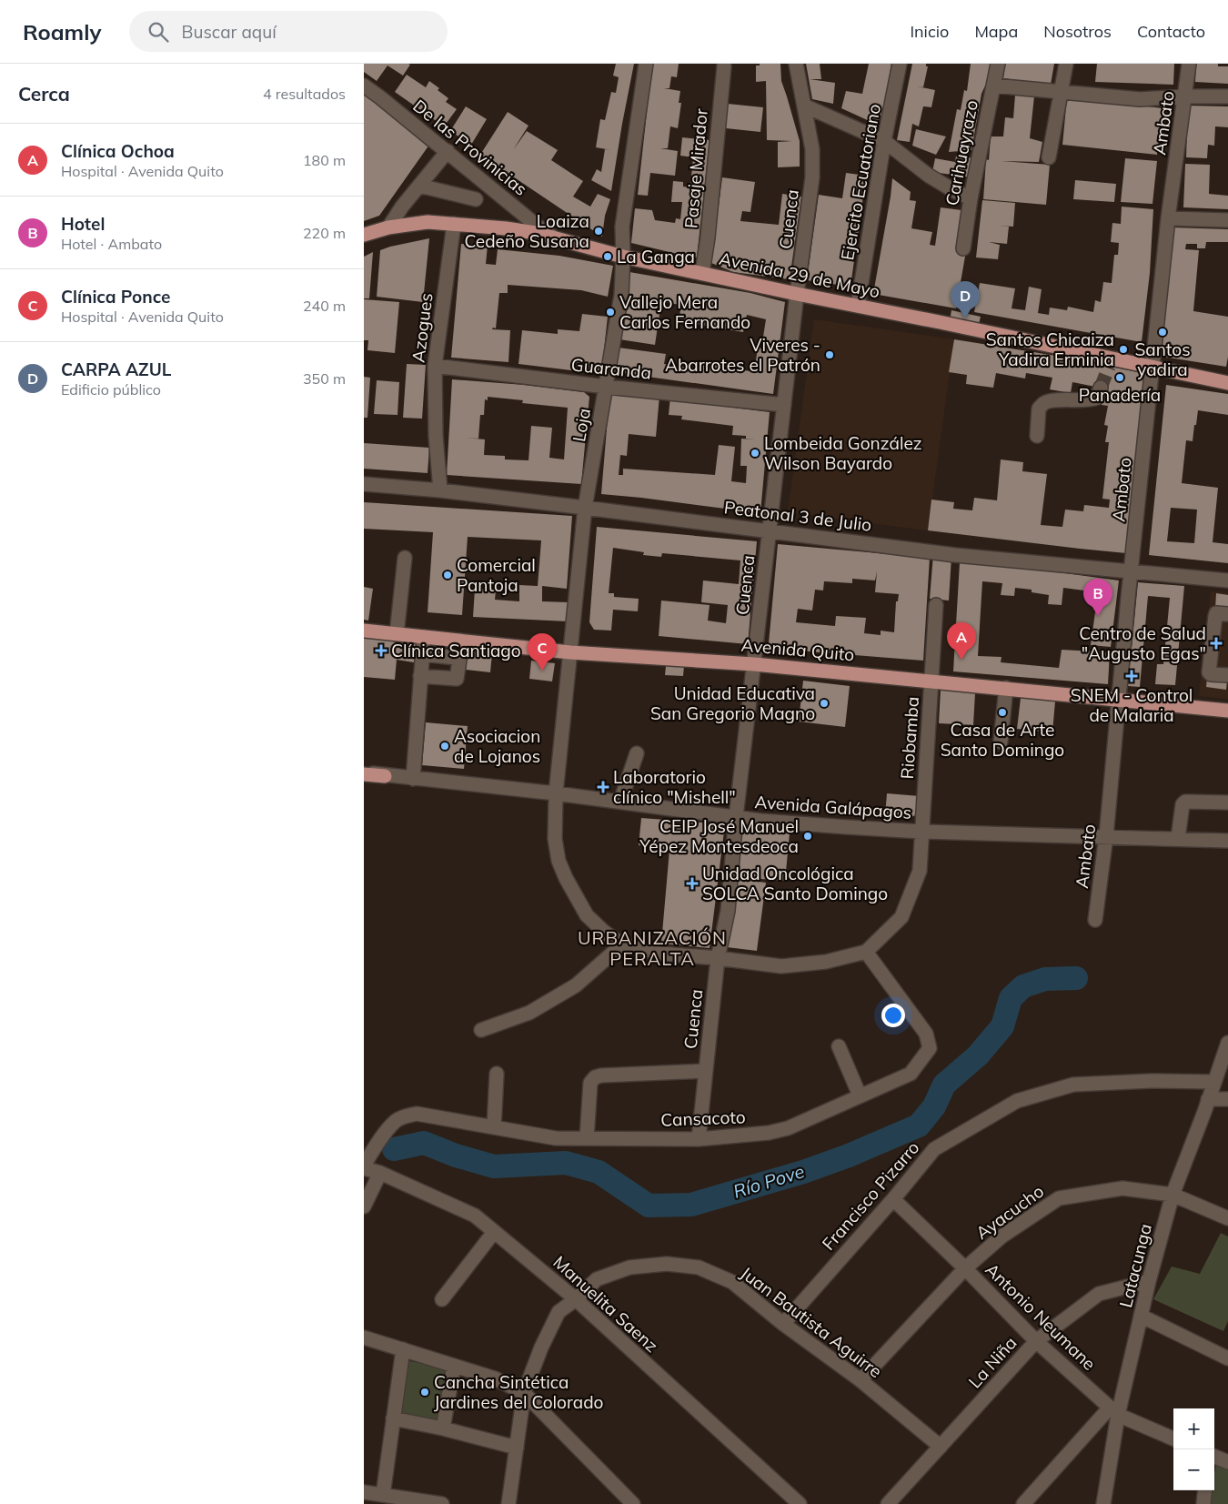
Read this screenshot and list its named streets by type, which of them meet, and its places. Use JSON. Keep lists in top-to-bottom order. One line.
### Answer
{"streets":{"main road":["Avenida 29 de Mayo","Avenida Quito"],"street":["Ambato","De las Provinicias","Carihuayrazo","Pasaje Mirador","Ejercito Ecuatoriano","Cuenca","Azogues","Guaranda","Loja","Peatonal 3 de Julio","Riobamba","Avenida Galápagos","Cansacoto","Francisco Pizarro","Ayacucho","Latacunga","Manuelita Saenz","Antonio Neumane","Juan Bautista Aguirre","La Niña"]},"crossings":[["Ambato","Avenida 29 de Mayo"],["Ambato","Peatonal 3 de Julio"],["Ambato","Avenida Quito"],["Ambato","Avenida Galápagos"],["De las Provinicias","Avenida 29 de Mayo"],["Pasaje Mirador","Avenida 29 de Mayo"],["Ejercito Ecuatoriano","Avenida 29 de Mayo"],["Cuenca","Avenida 29 de Mayo"],["Cuenca","Guaranda"],["Cuenca","Peatonal 3 de Julio"],["Cuenca","Avenida Quito"],["Cuenca","Avenida Galápagos"],["Cuenca","Cansacoto"],["Avenida 29 de Mayo","Azogues"],["Avenida 29 de Mayo","Loja"],["Azogues","Guaranda"],["Azogues","Peatonal 3 de Julio"],["Guaranda","Loja"],["Loja","Peatonal 3 de Julio"],["Loja","Avenida Quito"],["Loja","Avenida Galápagos"],["Avenida Quito","Riobamba"],["Riobamba","Avenida Galápagos"],["Riobamba","Cansacoto"],["Cansacoto","Manuelita Saenz"],["Francisco Pizarro","Latacunga"],["Francisco Pizarro","Antonio Neumane"],["Francisco Pizarro","Juan Bautista Aguirre"],["Ayacucho","Latacunga"],["Ayacucho","Antonio Neumane"],["Ayacucho","Juan Bautista Aguirre"],["Latacunga","Antonio Neumane"],["Latacunga","La Niña"],["Manuelita Saenz","Juan Bautista Aguirre"],["Antonio Neumane","La Niña"],["Juan Bautista Aguirre","La Niña"]],"districts":["URBANIZACIÓN PERALTA"],"water":["Río Pove"],"places":{"other":["Loaiza Cedeño Susana","La Ganga","Vallejo Mera Carlos Fernando","Santos yadira","Santos Chicaiza Yadira Erminia","Viveres - Abarrotes el Patrón","Panadería","Lombeida González Wilson Bayardo","Comercial Pantoja","Unidad Educativa San Gregorio Magno","Casa de Arte Santo Domingo","Asociacion de Lojanos","CEIP José Manuel Yépez Montesdeoca","Cancha Sintética Jardines del Colorado"],"health":["Centro de Salud \"Augusto Egas\"","Clínica Santiago","SNEM - Control de Malaria","Laboratorio clínico \"Mishell\"","Unidad Oncológica SOLCA Santo Domingo"]},"page":{"header":"Roamly","search":"Buscar aquí","nav":["Inicio","Mapa","Nosotros","Contacto"],"heading":["Cerca","4 resultados"],"list":[{"mark":"A","name":"Clínica Ochoa","note":"Hospital · Avenida Quito","value":"180 m"},{"mark":"B","name":"Hotel","note":"Hotel · Ambato","value":"220 m"},{"mark":"C","name":"Clínica Ponce","note":"Hospital · Avenida Quito","value":"240 m"},{"mark":"D","name":"CARPA AZUL","note":"Edificio público","value":"350 m"}],"pins":["D","B","A","C"],"map_buttons":["+","−"]}}
